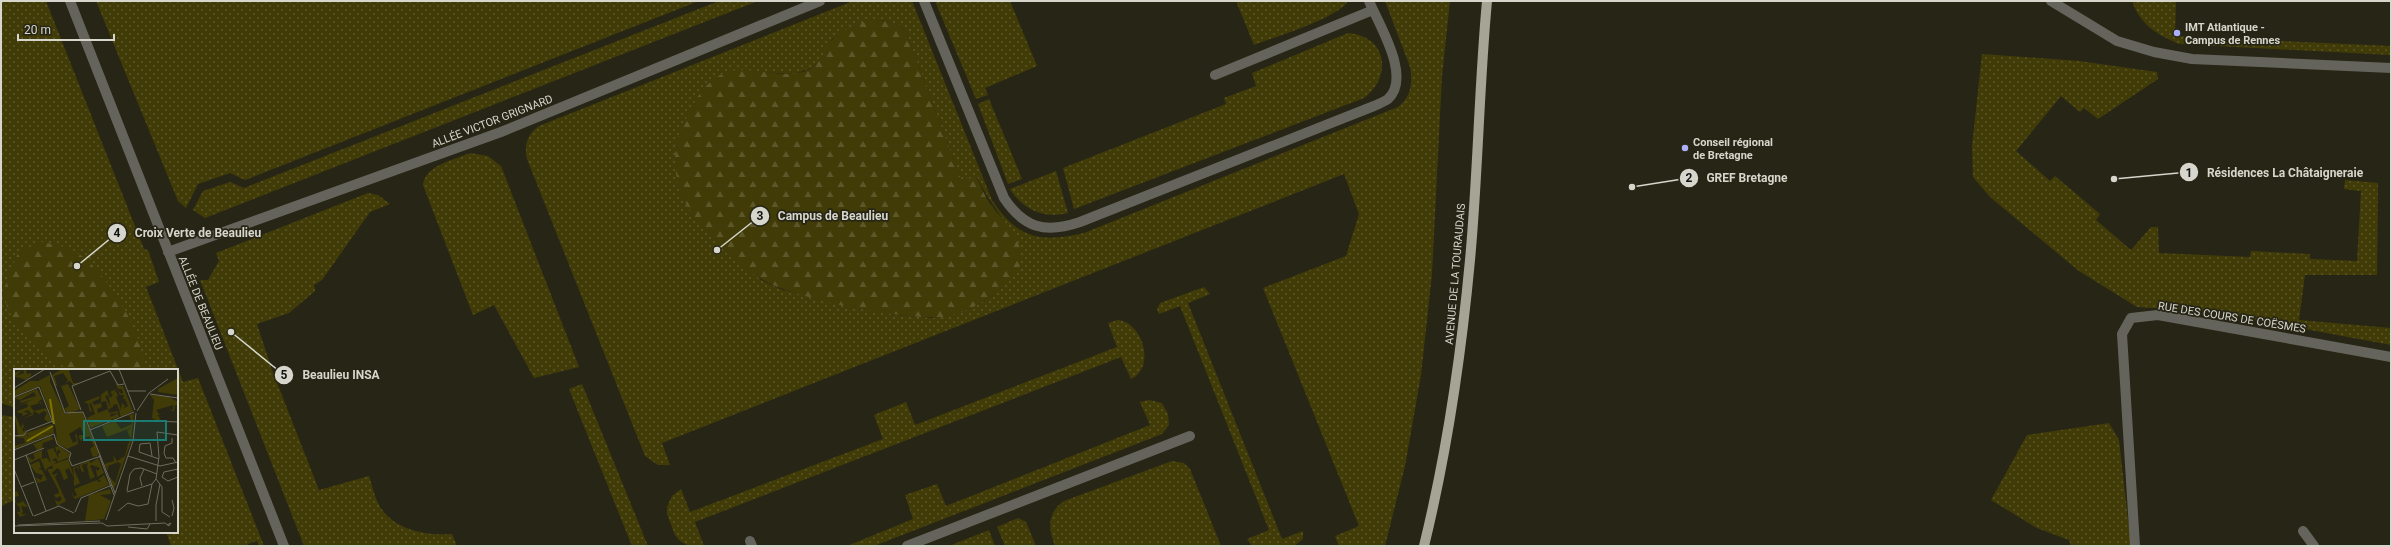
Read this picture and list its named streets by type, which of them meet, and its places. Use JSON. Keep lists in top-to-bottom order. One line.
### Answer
{"streets":{"main road":["AVENUE DE LA TOURAUDAIS"],"street":["ALLÉE VICTOR GRIGNARD","ALLÉE DE BEAULIEU","RUE DES COURS DE COËSMES"]},"crossings":[["ALLÉE VICTOR GRIGNARD","ALLÉE DE BEAULIEU"]],"places":["IMT Atlantique - Campus de Rennes","Conseil régional de Bretagne","Résidences La Châtaigneraie","GREF Bretagne","Campus de Beaulieu","Croix Verte de Beaulieu","Beaulieu INSA"],"scale_bar":"20 m"}
